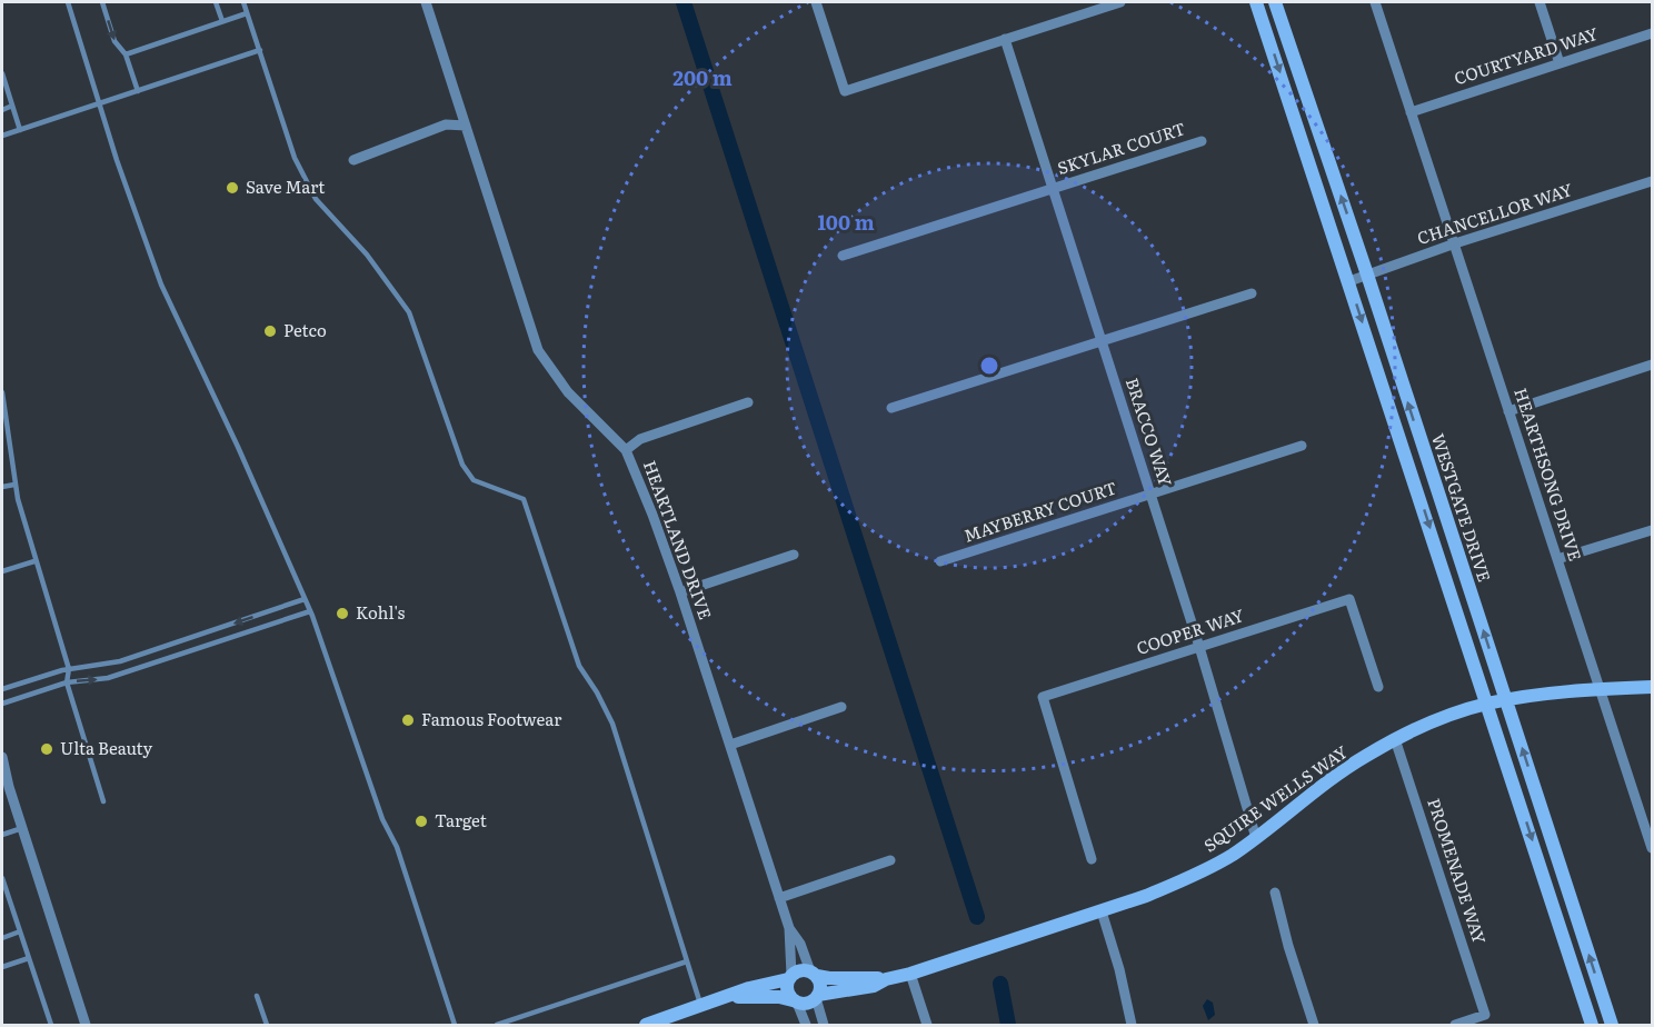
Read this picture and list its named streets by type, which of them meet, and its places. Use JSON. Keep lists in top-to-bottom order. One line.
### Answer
{"streets":{"street":["COURTYARD WAY","SKYLAR COURT","CHANCELLOR WAY","BRACCO WAY","HEARTHSONG DRIVE","WESTGATE DRIVE","MAYBERRY COURT","HEARTLAND DRIVE","COOPER WAY","SQUIRE WELLS WAY","PROMENADE WAY"]},"crossings":[["COURTYARD WAY","HEARTHSONG DRIVE"],["SKYLAR COURT","BRACCO WAY"],["CHANCELLOR WAY","HEARTHSONG DRIVE"],["CHANCELLOR WAY","WESTGATE DRIVE"],["BRACCO WAY","MAYBERRY COURT"],["BRACCO WAY","COOPER WAY"],["BRACCO WAY","SQUIRE WELLS WAY"],["HEARTHSONG DRIVE","SQUIRE WELLS WAY"],["WESTGATE DRIVE","SQUIRE WELLS WAY"],["HEARTLAND DRIVE","SQUIRE WELLS WAY"],["SQUIRE WELLS WAY","PROMENADE WAY"]],"places":["Save Mart","Petco","Kohl's","Famous Footwear","Ulta Beauty","Target"],"rings":["200 m","100 m"]}
